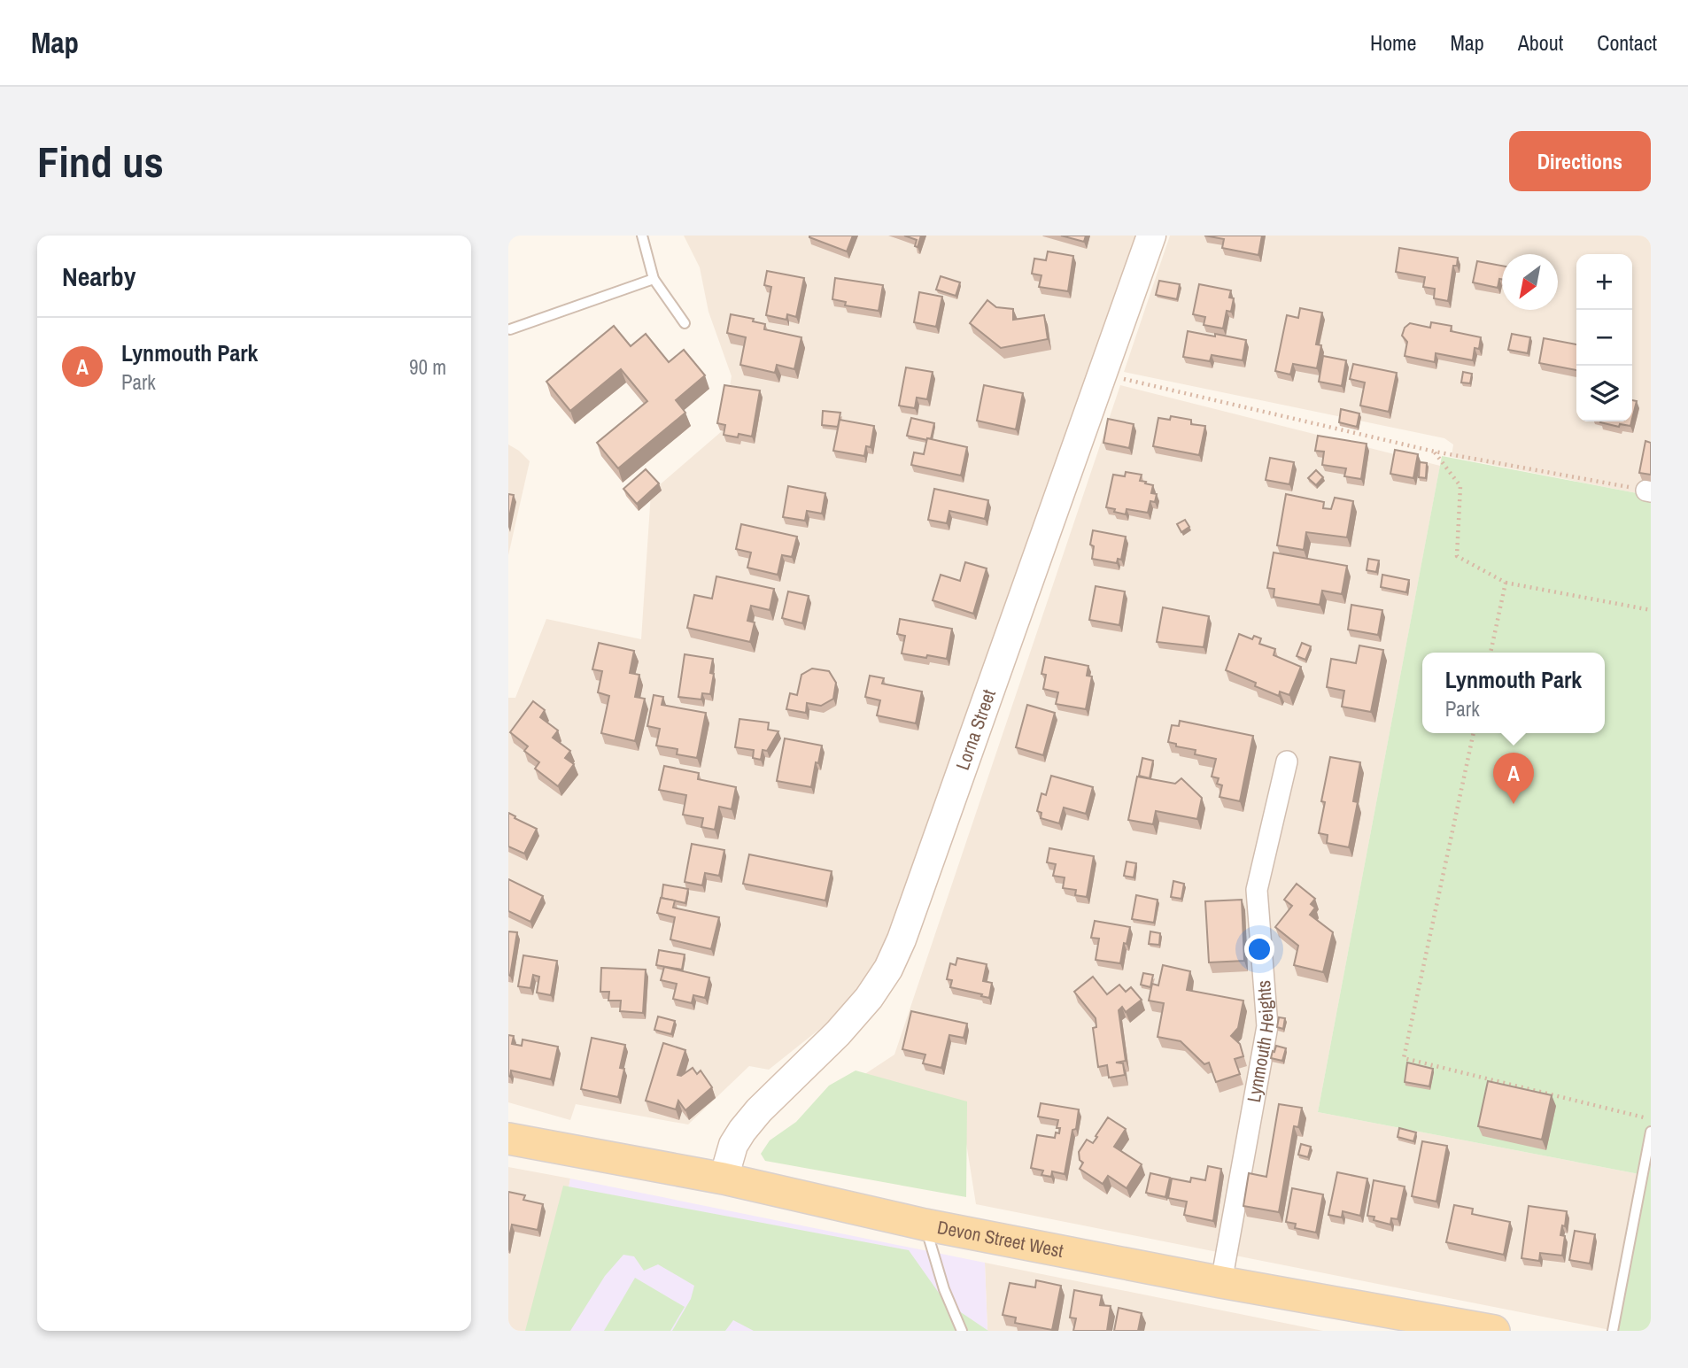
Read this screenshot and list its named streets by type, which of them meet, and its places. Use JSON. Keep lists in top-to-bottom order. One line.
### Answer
{"streets":{"main road":["Devon Street West"],"street":["Lorna Street","Lynmouth Heights"]},"crossings":[["Lorna Street","Devon Street West"],["Lynmouth Heights","Devon Street West"]],"north":"bottom left","page":{"header":"Map","nav":["Home","Map","About","Contact"],"buttons":"Directions","title":"Find us","heading":"Nearby","map_buttons":["+","−"],"list":[{"mark":"A","name":"Lynmouth Park","note":"Park","value":"90 m"}],"popup":["Lynmouth Park","Park"],"pins":"A"}}
